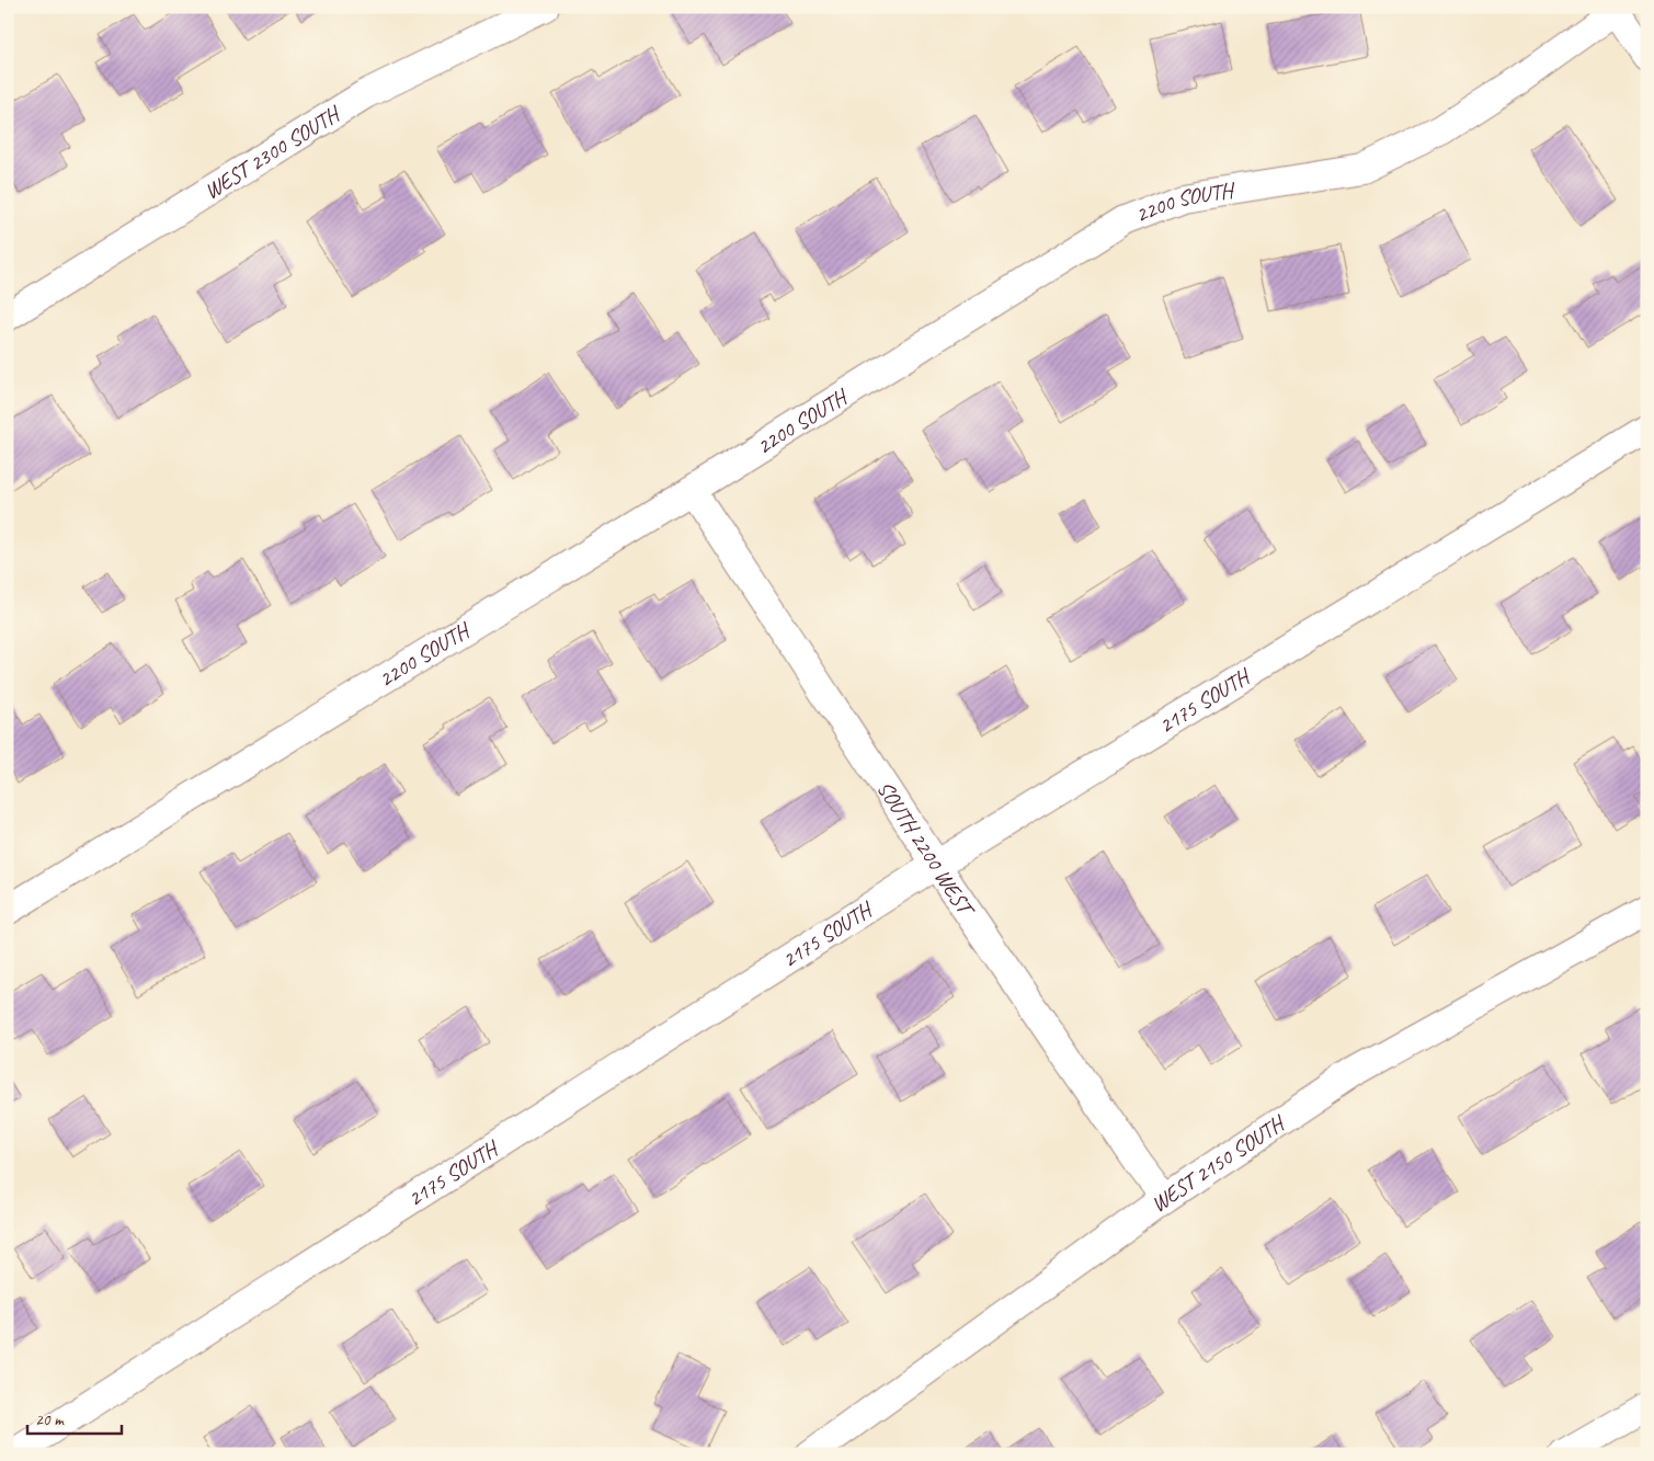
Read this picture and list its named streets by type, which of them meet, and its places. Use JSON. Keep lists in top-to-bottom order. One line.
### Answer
{"streets":{"street":["WEST 2300 SOUTH","2200 SOUTH","2175 SOUTH","SOUTH 2200 WEST","WEST 2150 SOUTH"]},"crossings":[["2200 SOUTH","SOUTH 2200 WEST"],["2175 SOUTH","SOUTH 2200 WEST"],["SOUTH 2200 WEST","WEST 2150 SOUTH"]],"scale_bar":"20 m"}
